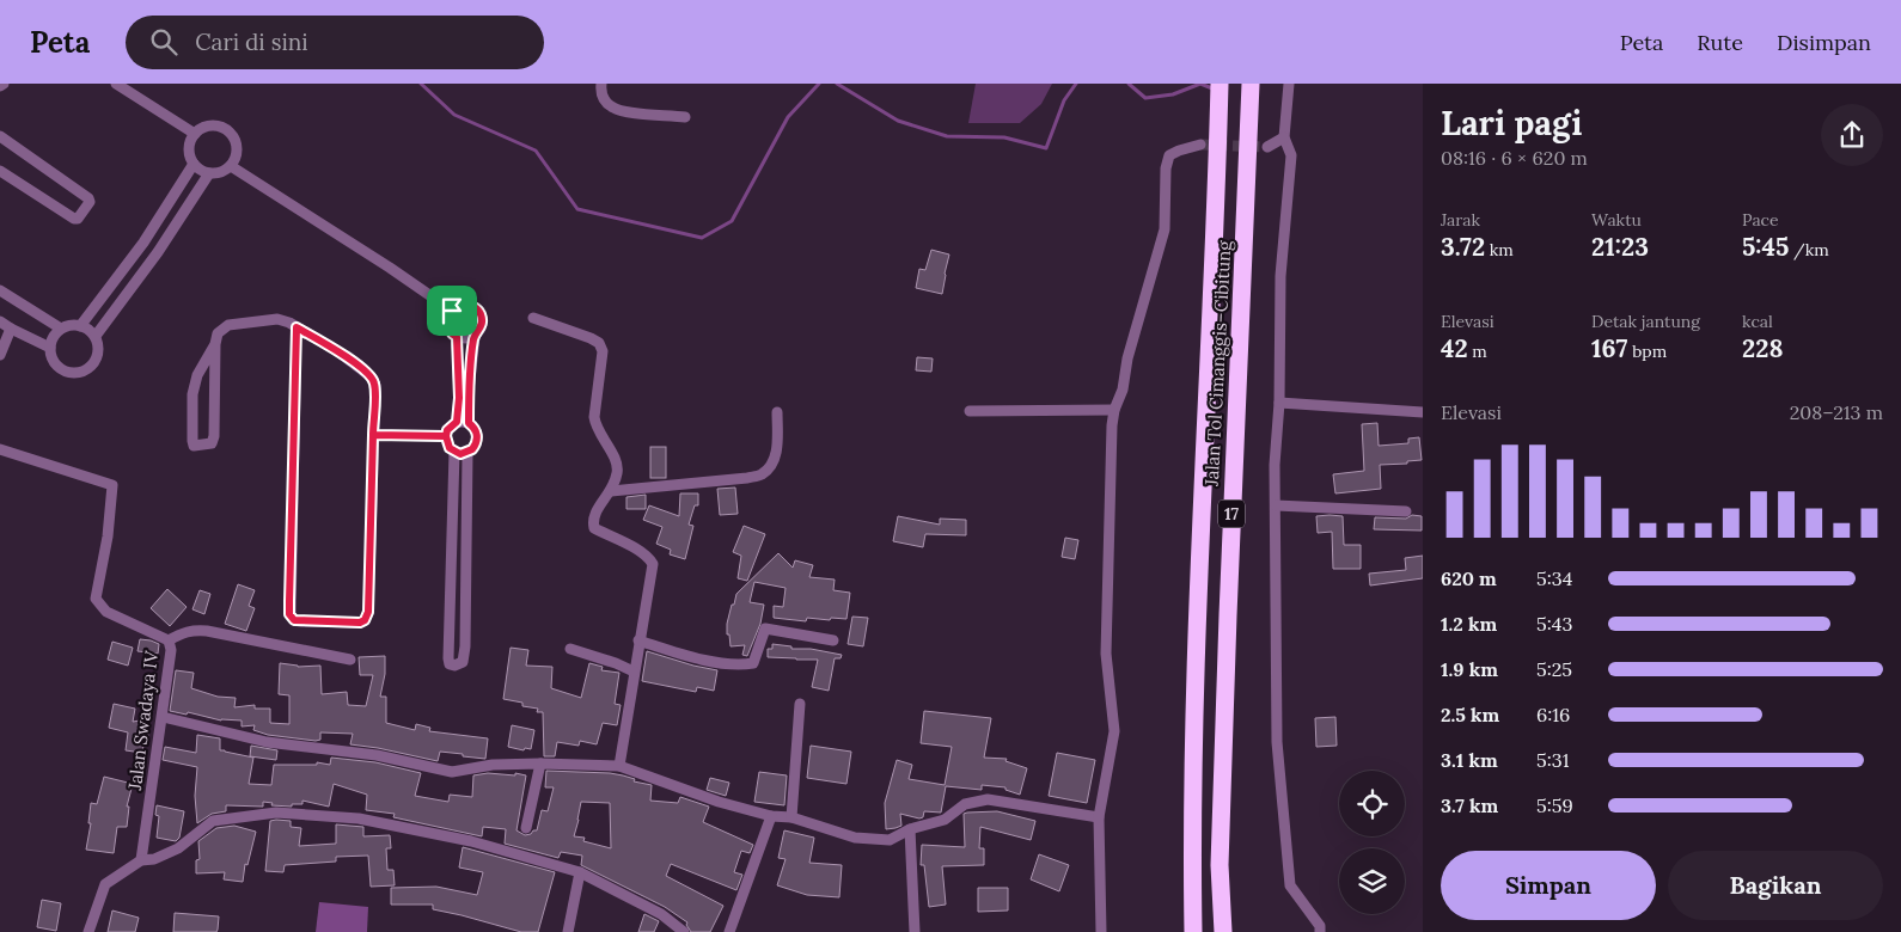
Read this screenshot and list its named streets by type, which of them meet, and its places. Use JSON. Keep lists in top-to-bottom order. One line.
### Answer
{"streets":{"highway":["Jalan Tol Cimanggis–Cibitung","17"],"street":["Jalan Swadaya IV"]},"page":{"header":"Peta","search":"Cari di sini","nav":["Peta","Rute","Disimpan"],"heading":["Lari pagi","08:16 · 6 × 620 m"],"stats":[["Jarak","3.72 km"],["Waktu","21:23"],["Pace","5:45 /km"],["Elevasi","42 m"],["Detak jantung","167 bpm"],["kcal","228"]],"chart":["Elevasi","208–213 m"],"list":[{"name":"620 m","note":"5:34"},{"name":"1.2 km","note":"5:43"},{"name":"1.9 km","note":"5:25"},{"name":"2.5 km","note":"6:16"},{"name":"3.1 km","note":"5:31"},{"name":"3.7 km","note":"5:59"}],"buttons":["Simpan","Bagikan"]}}
